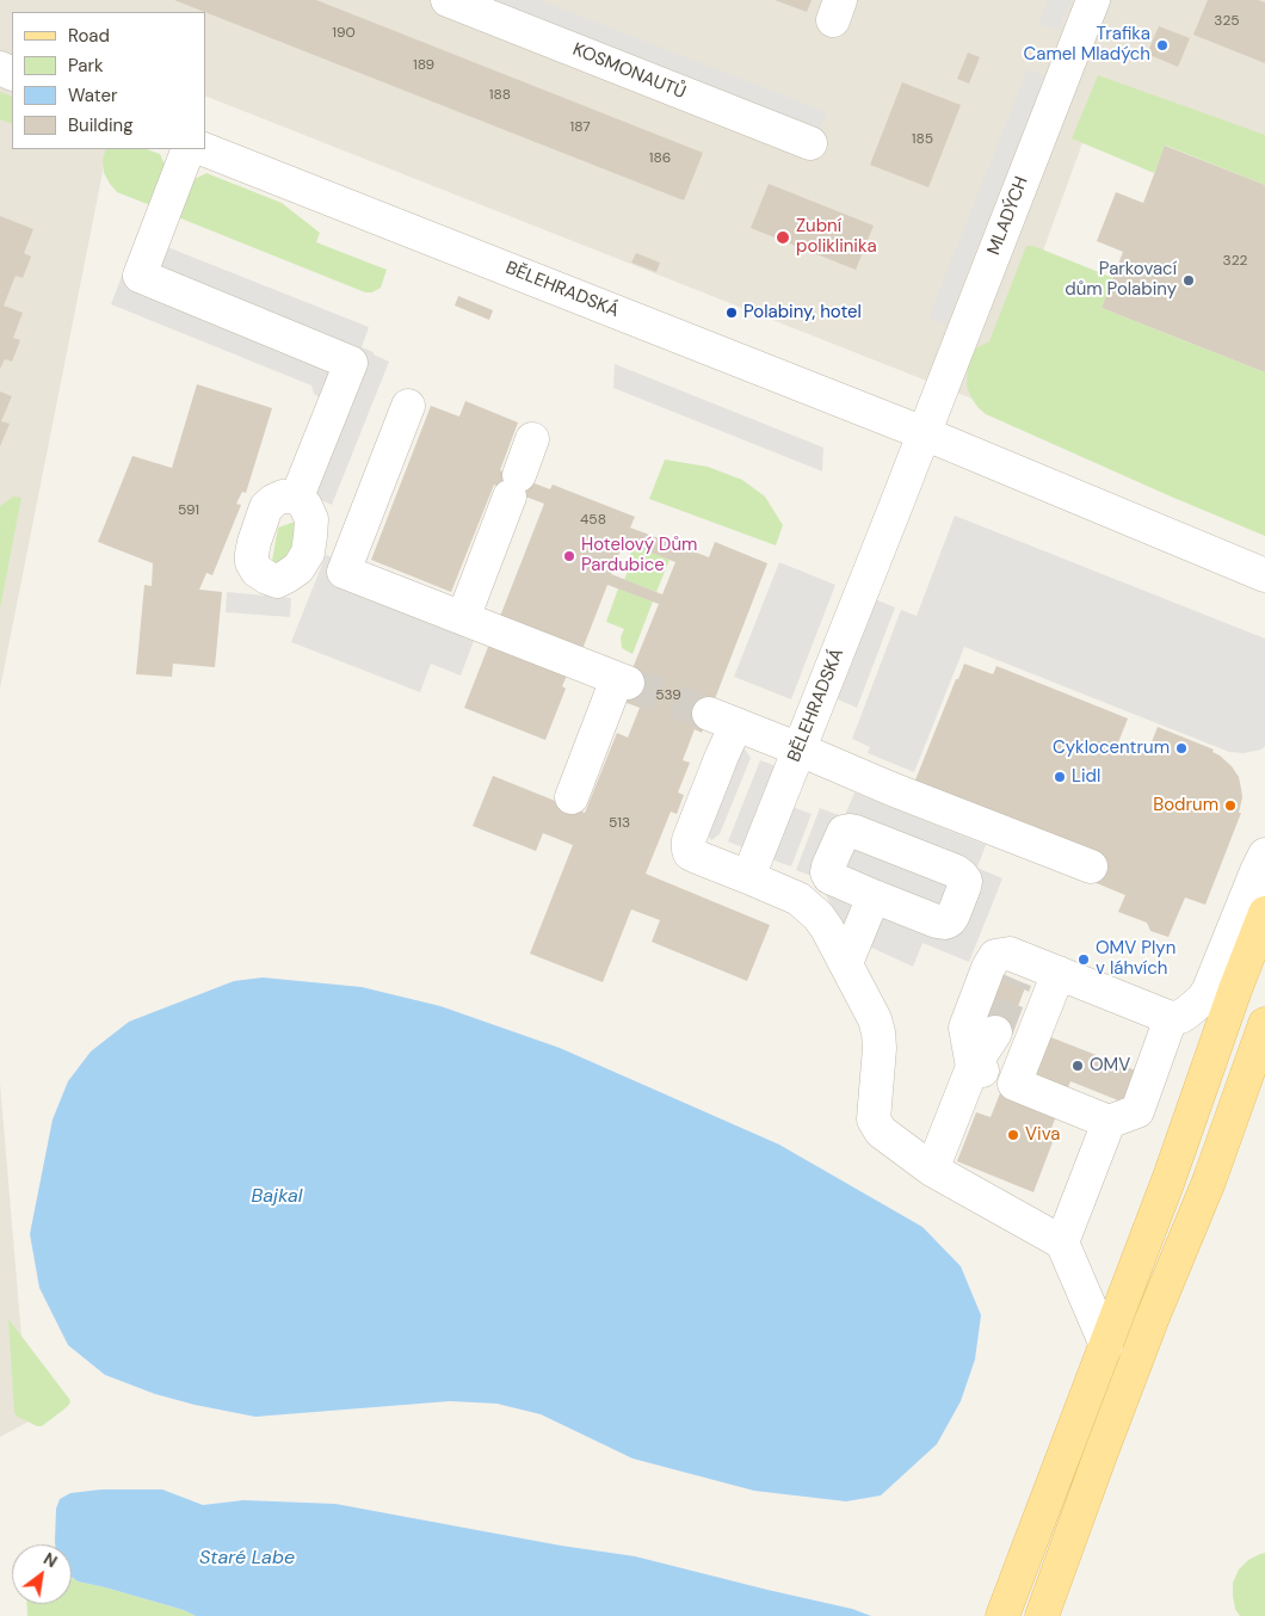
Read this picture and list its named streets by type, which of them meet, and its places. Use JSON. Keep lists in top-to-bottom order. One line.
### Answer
{"streets":{"street":["KOSMONAUTŮ","MLADÝCH","BĚLEHRADSKÁ"]},"crossings":[["MLADÝCH","BĚLEHRADSKÁ"]],"water":["Bajkal","Staré Labe"],"places":["Trafika Camel Mladých","Zubní poliklinika","Parkovací dům Polabiny","Polabiny, hotel","Hotelový Dům Pardubice","Cyklocentrum","Lidl","Bodrum","OMV Plyn v láhvích","OMV","Viva"],"house_numbers":["325","190","189","188","187","185","186","322","591","458","539","513"],"legend":["Road","Park","Water","Building"],"north":"top right"}
